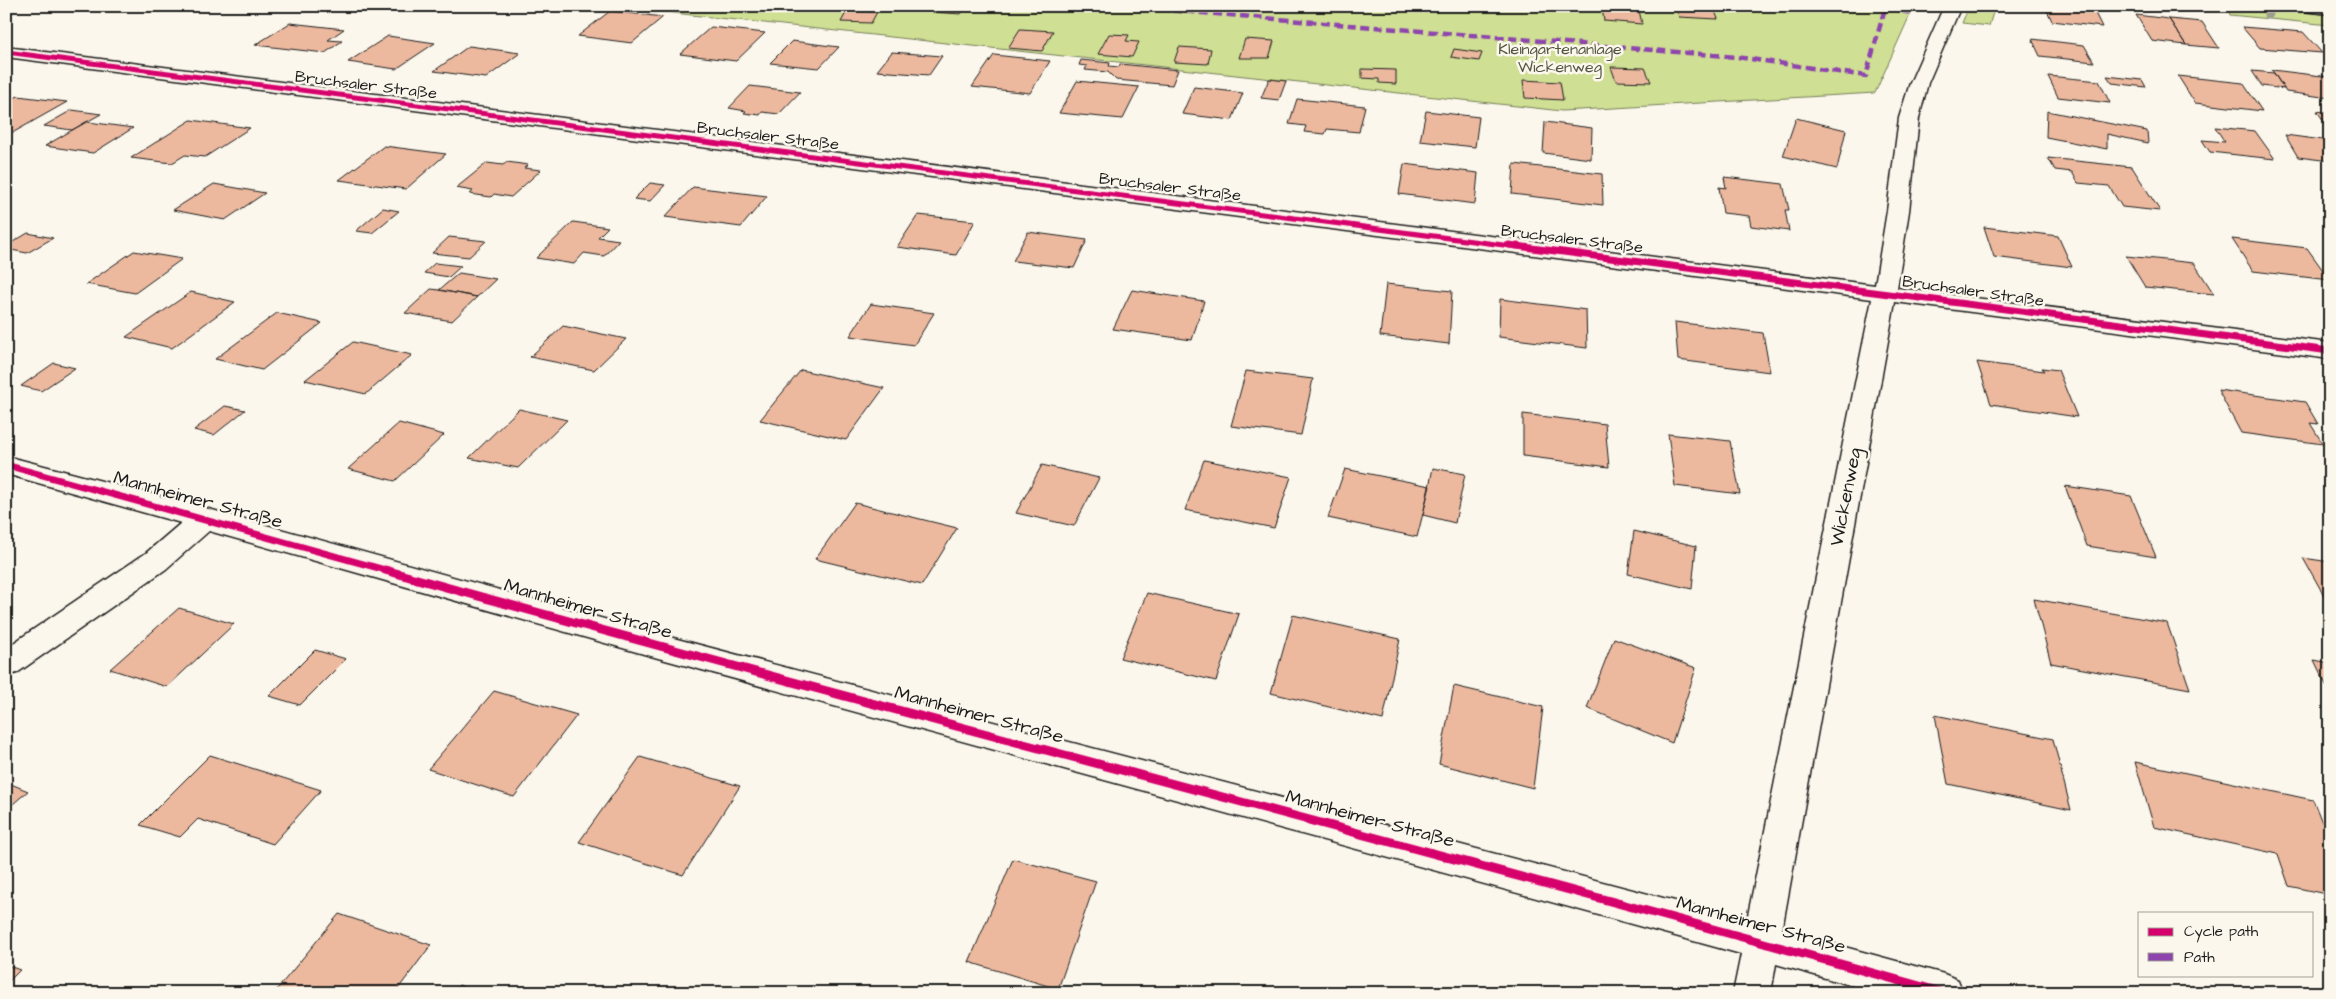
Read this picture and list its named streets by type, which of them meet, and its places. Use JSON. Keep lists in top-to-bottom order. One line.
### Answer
{"streets":{"street":["Bruchsaler Straße","Wickenweg","Mannheimer Straße"]},"crossings":[["Bruchsaler Straße","Wickenweg"],["Wickenweg","Mannheimer Straße"]],"parks":["Kleingartenanlage Wickenweg"],"legend":["Cycle path","Path"]}
